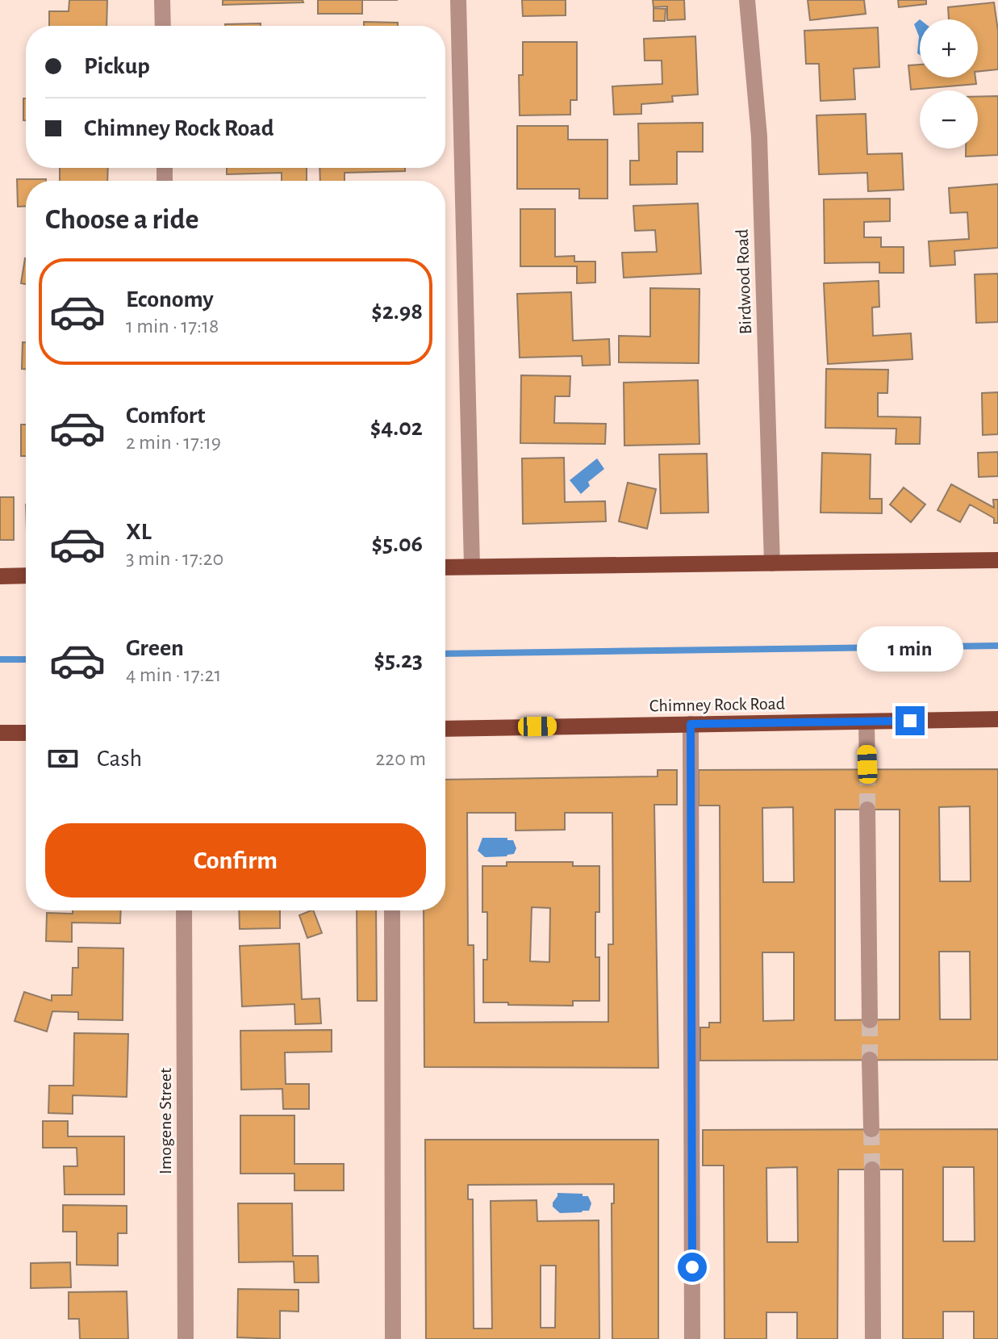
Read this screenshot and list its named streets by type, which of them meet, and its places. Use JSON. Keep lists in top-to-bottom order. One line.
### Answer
{"streets":{"main road":["Chimney Rock Road"],"street":["Birdwood Road","Imogene Street"]},"page":{"map_buttons":["+","−"],"banner":["Pickup","Chimney Rock Road"],"heading":"Choose a ride","list":[{"name":"Economy","note":"1 min · 17:18","value":"$2.98"},{"name":"Comfort","note":"2 min · 17:19","value":"$4.02"},{"name":"XL","note":"3 min · 17:20","value":"$5.06"},{"name":"Green","note":"4 min · 17:21","value":"$5.23"}],"bubble":"1 min","pay":["Cash","220 m"],"buttons":"Confirm"}}
